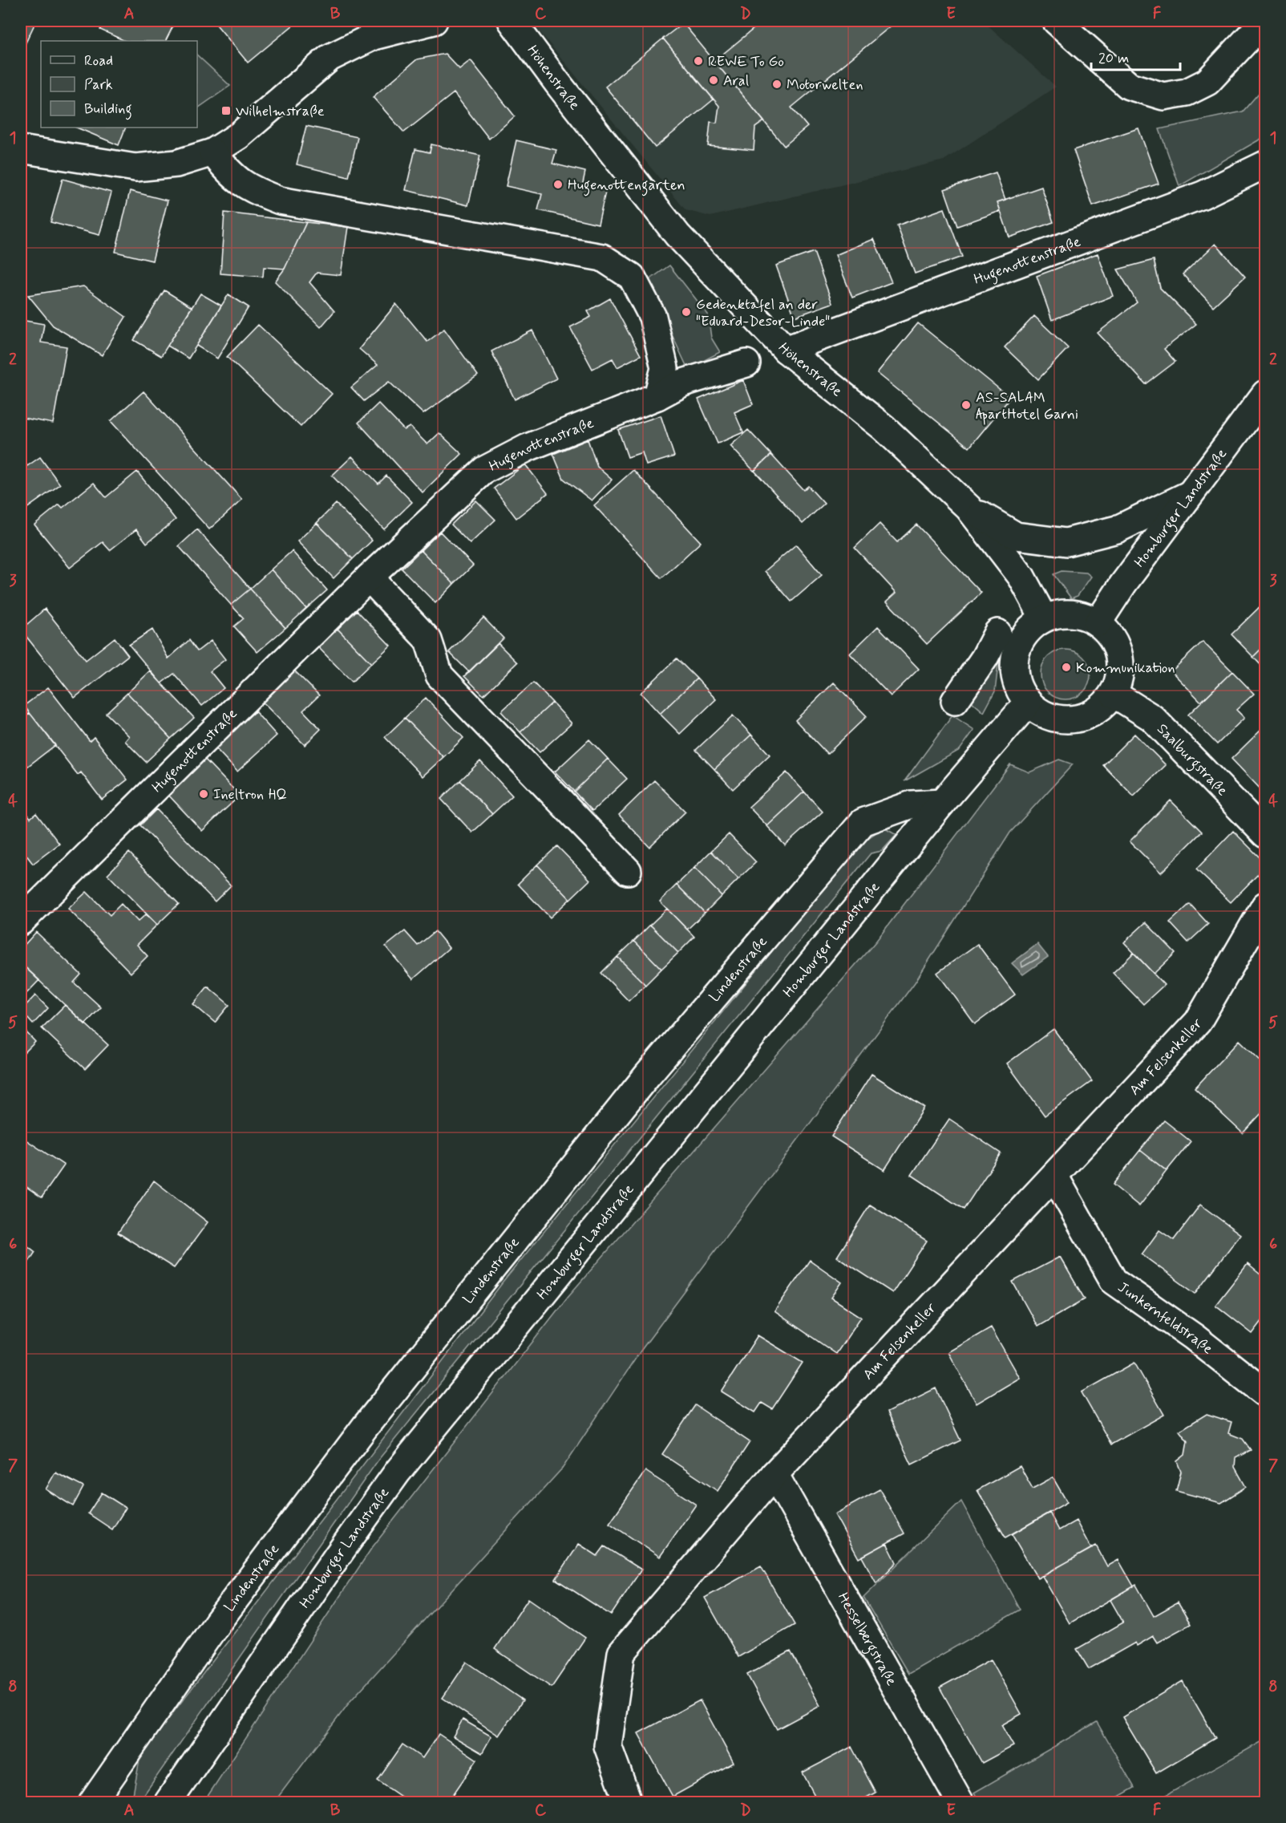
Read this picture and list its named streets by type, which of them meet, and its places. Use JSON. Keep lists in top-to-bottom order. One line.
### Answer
{"streets":{"street":["Höhenstraße","Hugenottenstraße","Homburger Landstraße","Saalburgstraße","Lindenstraße","Am Felsenkeller","Junkernfeldstraße","Hesselbergstraße"]},"crossings":[["Höhenstraße","Hugenottenstraße"],["Höhenstraße","Homburger Landstraße"],["Höhenstraße","Saalburgstraße"],["Homburger Landstraße","Saalburgstraße"],["Homburger Landstraße","Lindenstraße"],["Am Felsenkeller","Junkernfeldstraße"],["Am Felsenkeller","Hesselbergstraße"]],"places":{"other":["REWE To Go","Aral","Motorwelten","Hugenottengarten","Gedenktafel an der \"Eduard-Desor-Linde\"","AS-SALAM ApartHotel Garni","Kommunikation","Ineltron HQ"],"transit":["Wilhelmstraße"]},"legend":["Road","Park","Building"],"scale_bar":"20 m","grid":{"columns":["A","B","C","D","E","F"],"rows":["1","2","3","4","5","6","7","8"]}}
